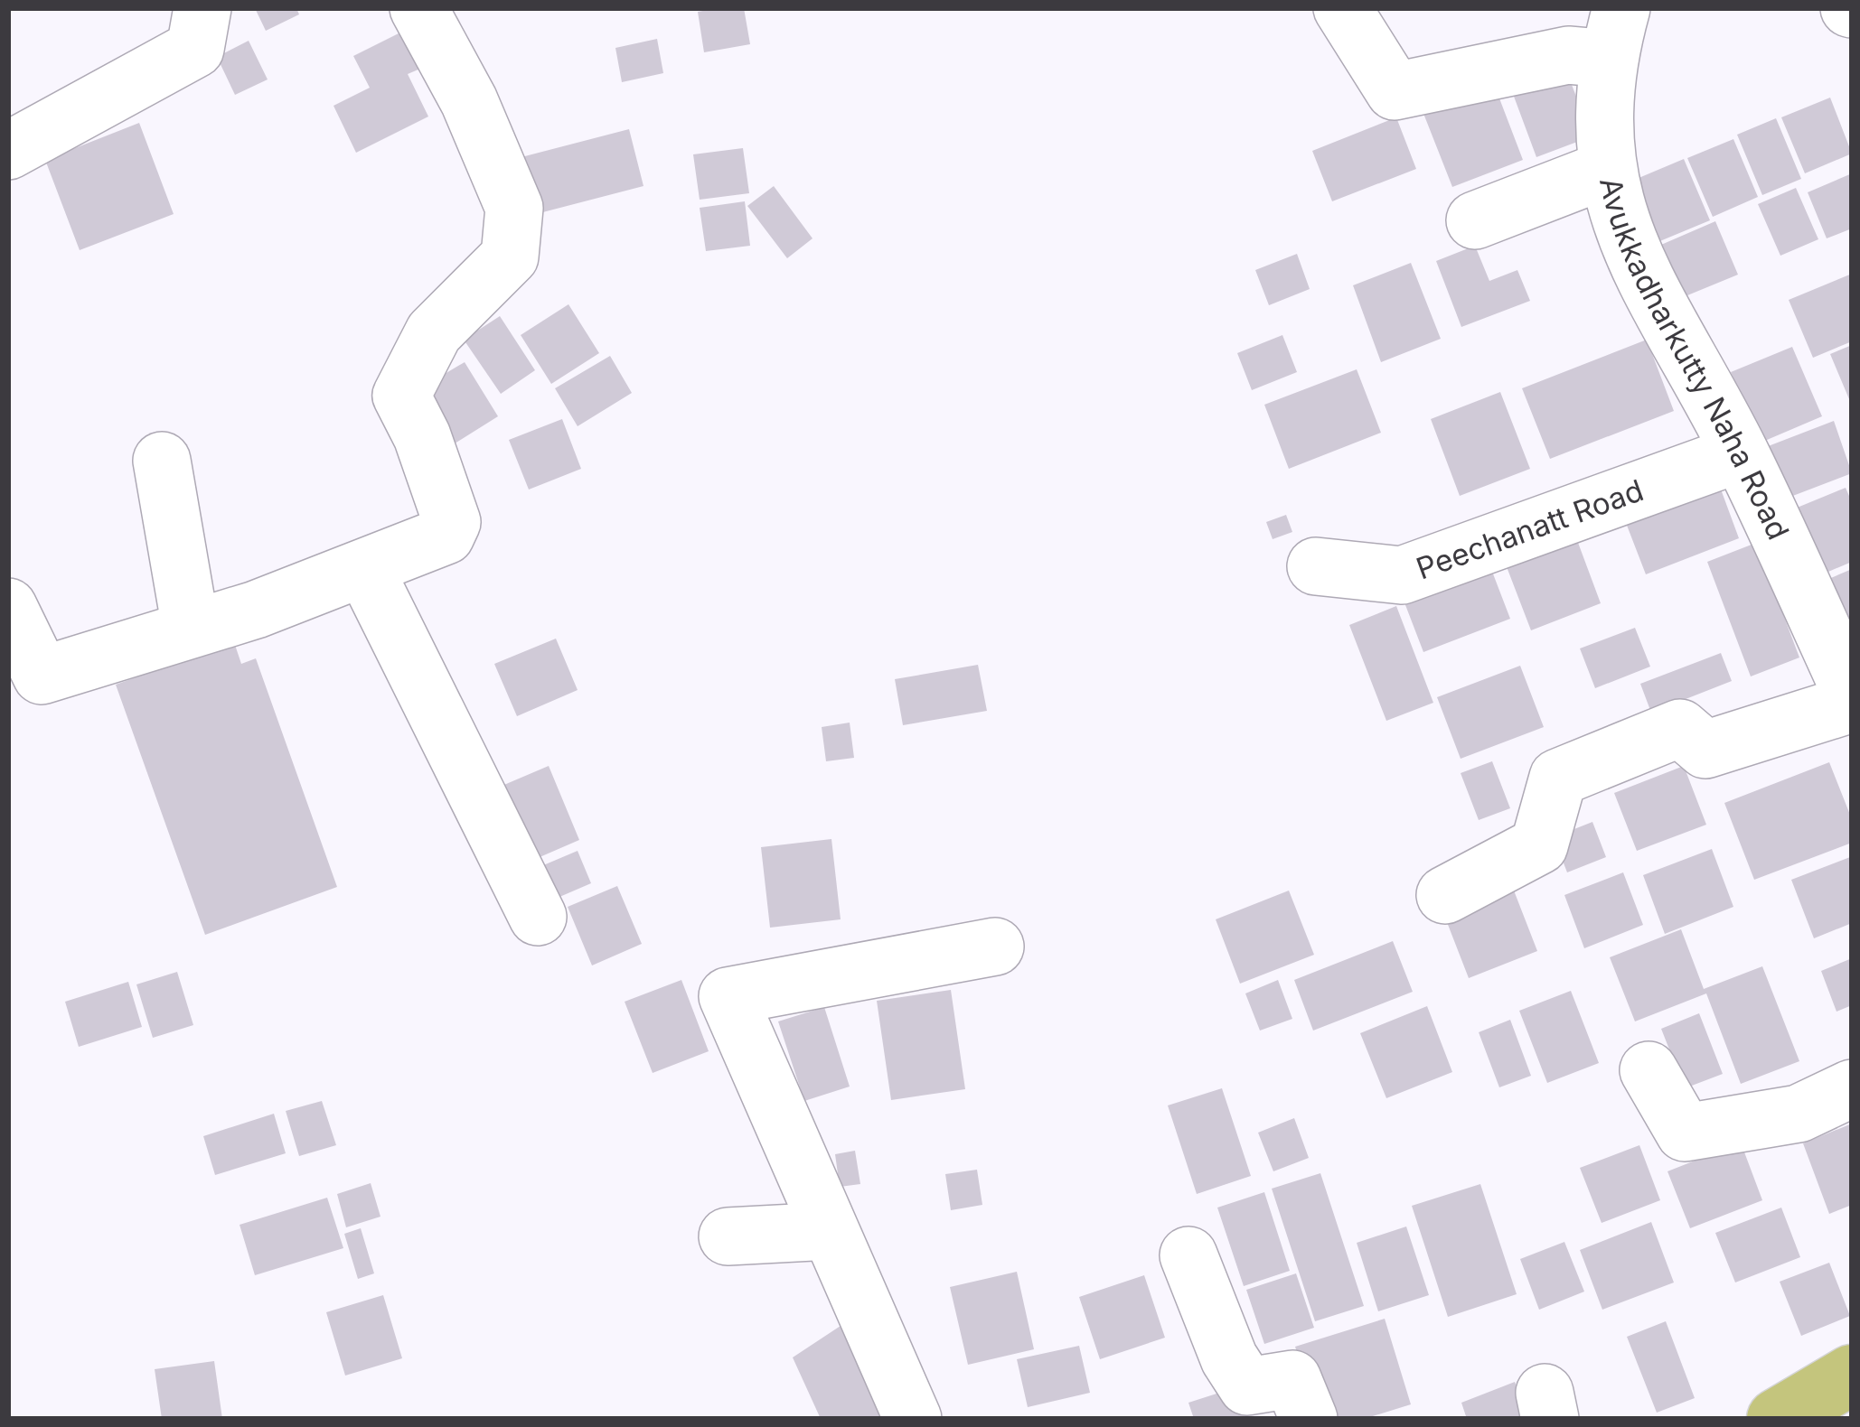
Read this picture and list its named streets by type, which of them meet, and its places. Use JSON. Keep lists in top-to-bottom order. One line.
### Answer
{"streets":{"street":["Avukkadharkutty Naha Road","Peechanatt Road"]},"crossings":[["Avukkadharkutty Naha Road","Peechanatt Road"]]}
